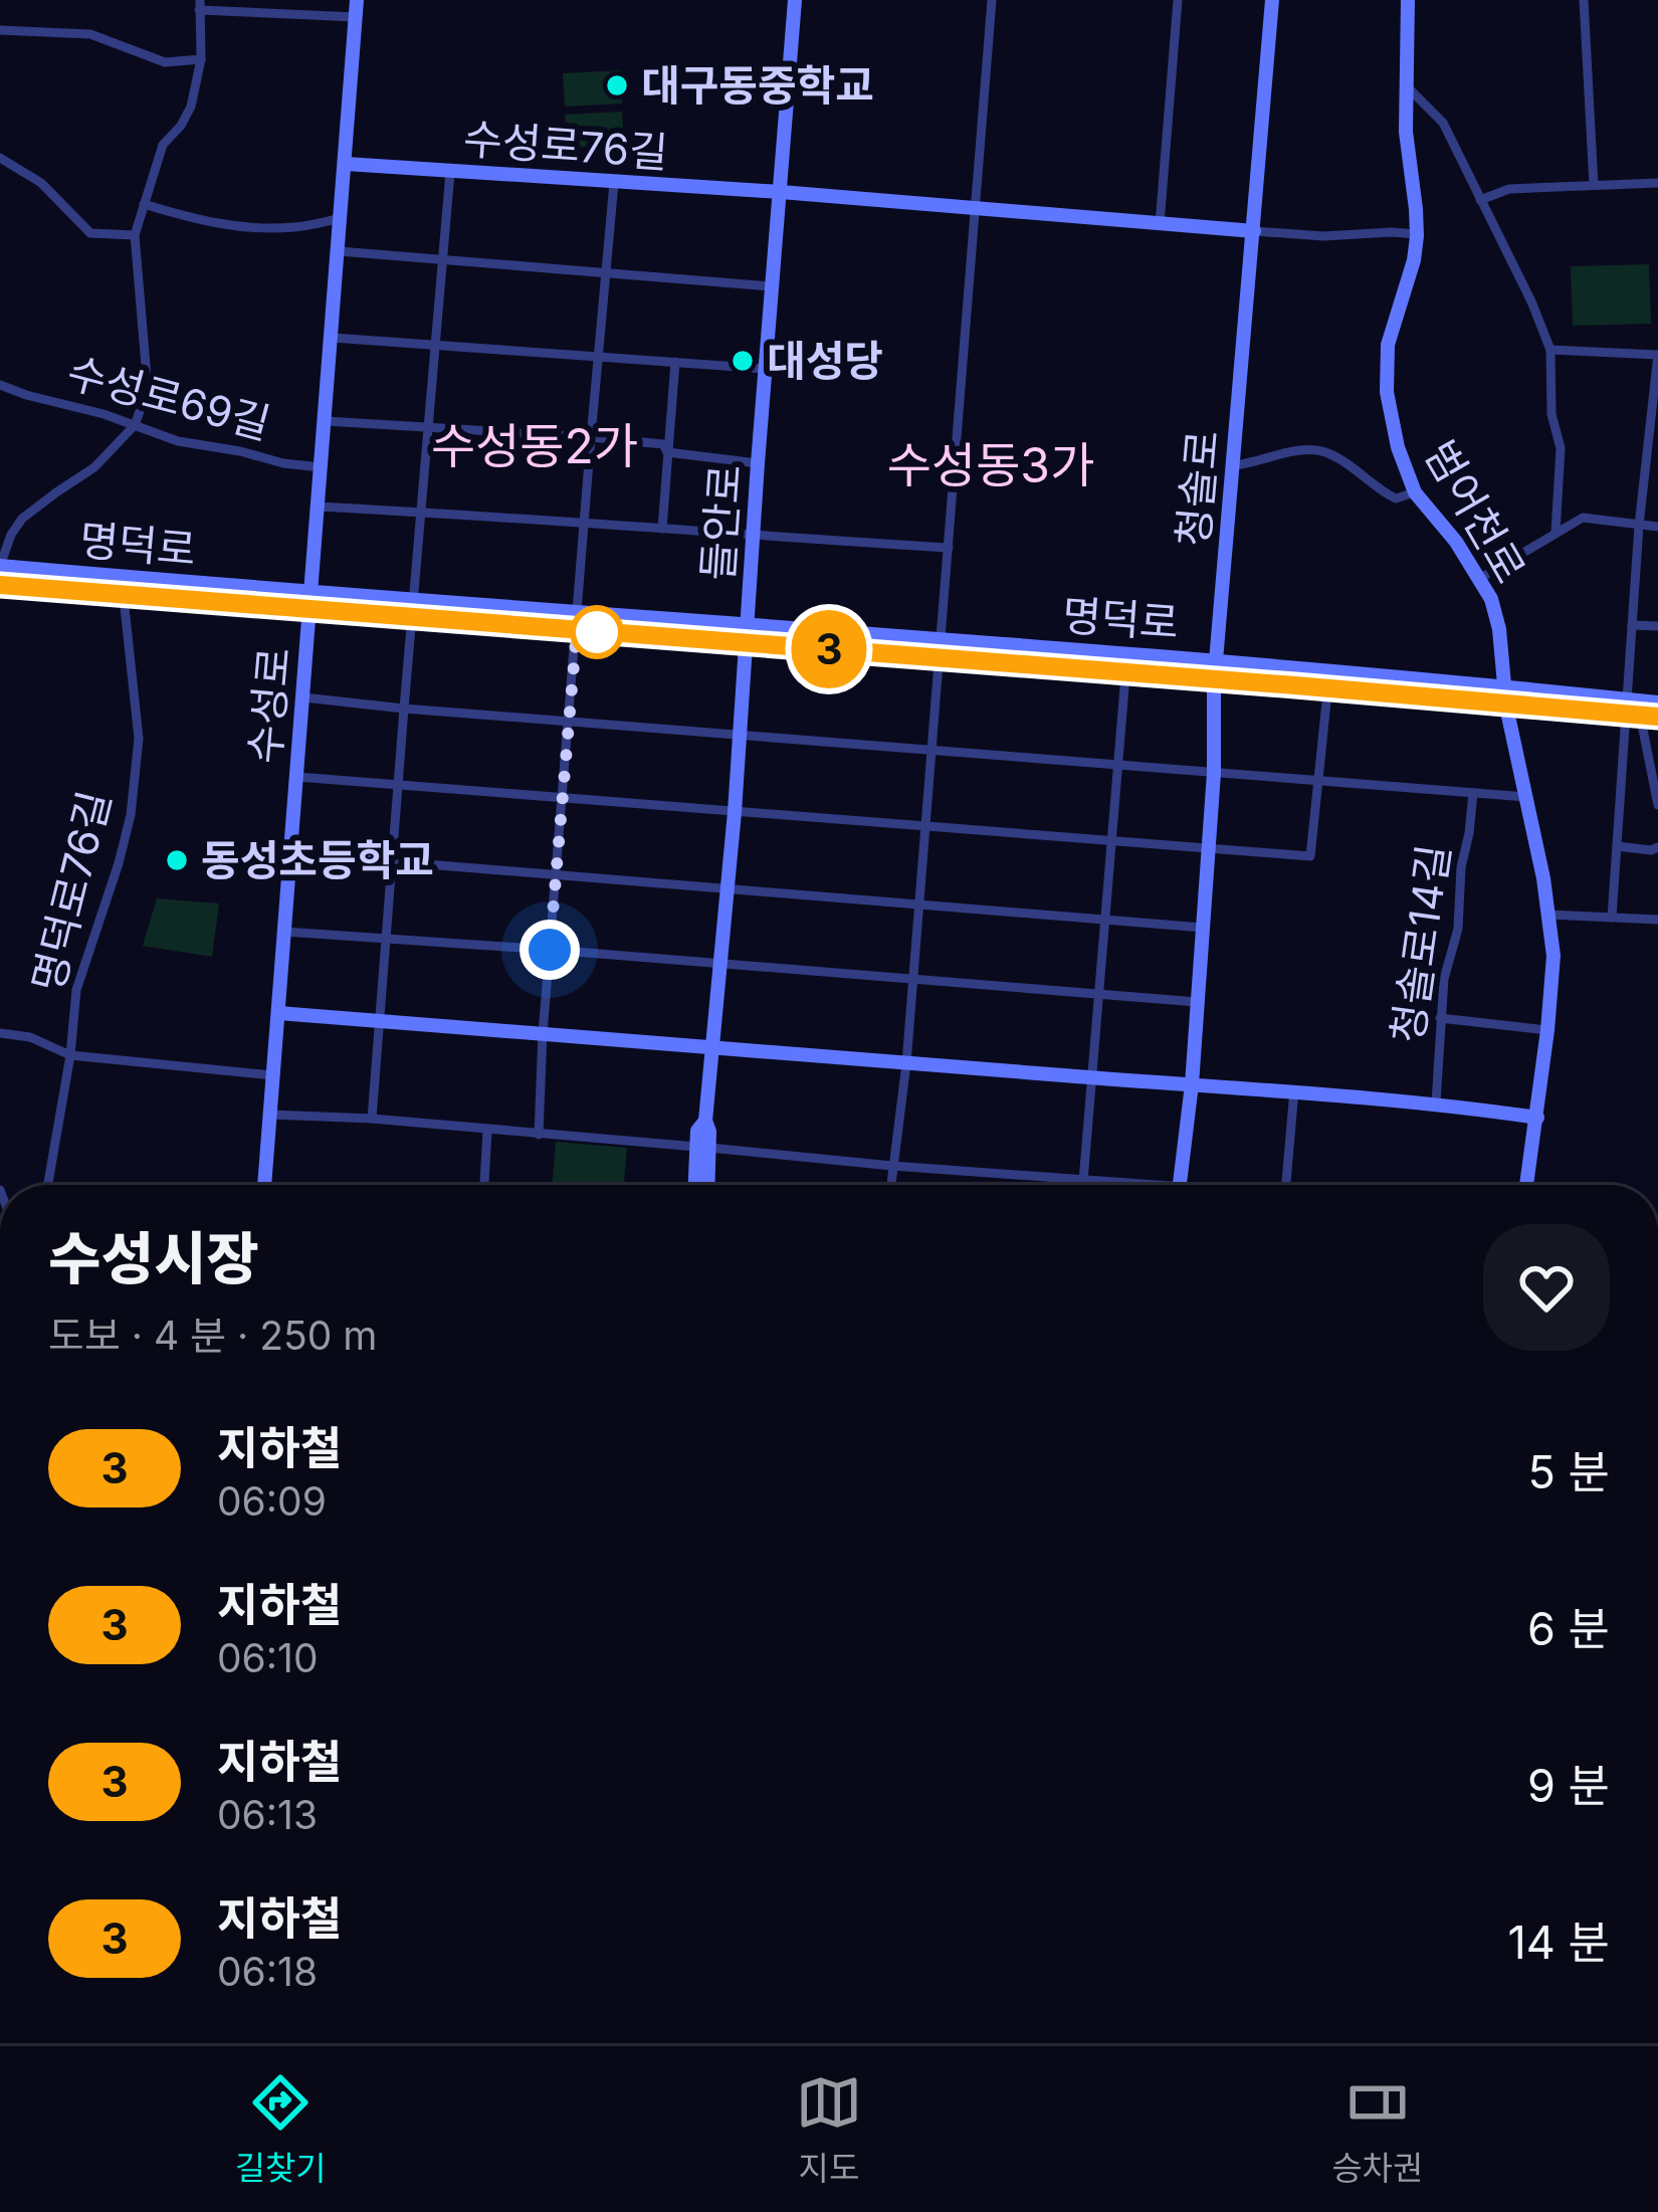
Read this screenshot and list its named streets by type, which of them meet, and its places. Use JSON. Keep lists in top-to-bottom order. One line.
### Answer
{"streets":{"main road":["수성로76길","청솔로","범어천로","들안로","명덕로","수성로","청솔로14길"],"street":["수성로69길","명덕로76길"]},"crossings":[["수성로76길","청솔로"],["수성로76길","들안로"],["수성로76길","수성로"],["수성로69길","수성로"],["청솔로","명덕로"],["청솔로","청솔로14길"],["범어천로","명덕로"],["범어천로","청솔로14길"],["들안로","명덕로"],["들안로","청솔로14길"],["명덕로","수성로"],["명덕로","명덕로76길"],["수성로","청솔로14길"]],"districts":["수성동2가","수성동3가"],"places":["대구동중학교","대성당","동성초등학교"],"lines":["metro line 3"],"page":{"on_map":"3","heading":["수성시장","도보 · 4 분 · 250 m"],"list":[{"mark":"3","name":"지하철","note":"06:09","value":"5 분"},{"mark":"3","name":"지하철","note":"06:10","value":"6 분"},{"mark":"3","name":"지하철","note":"06:13","value":"9 분"},{"mark":"3","name":"지하철","note":"06:18","value":"14 분"}],"tabs":["길찾기","지도","승차권"]}}
